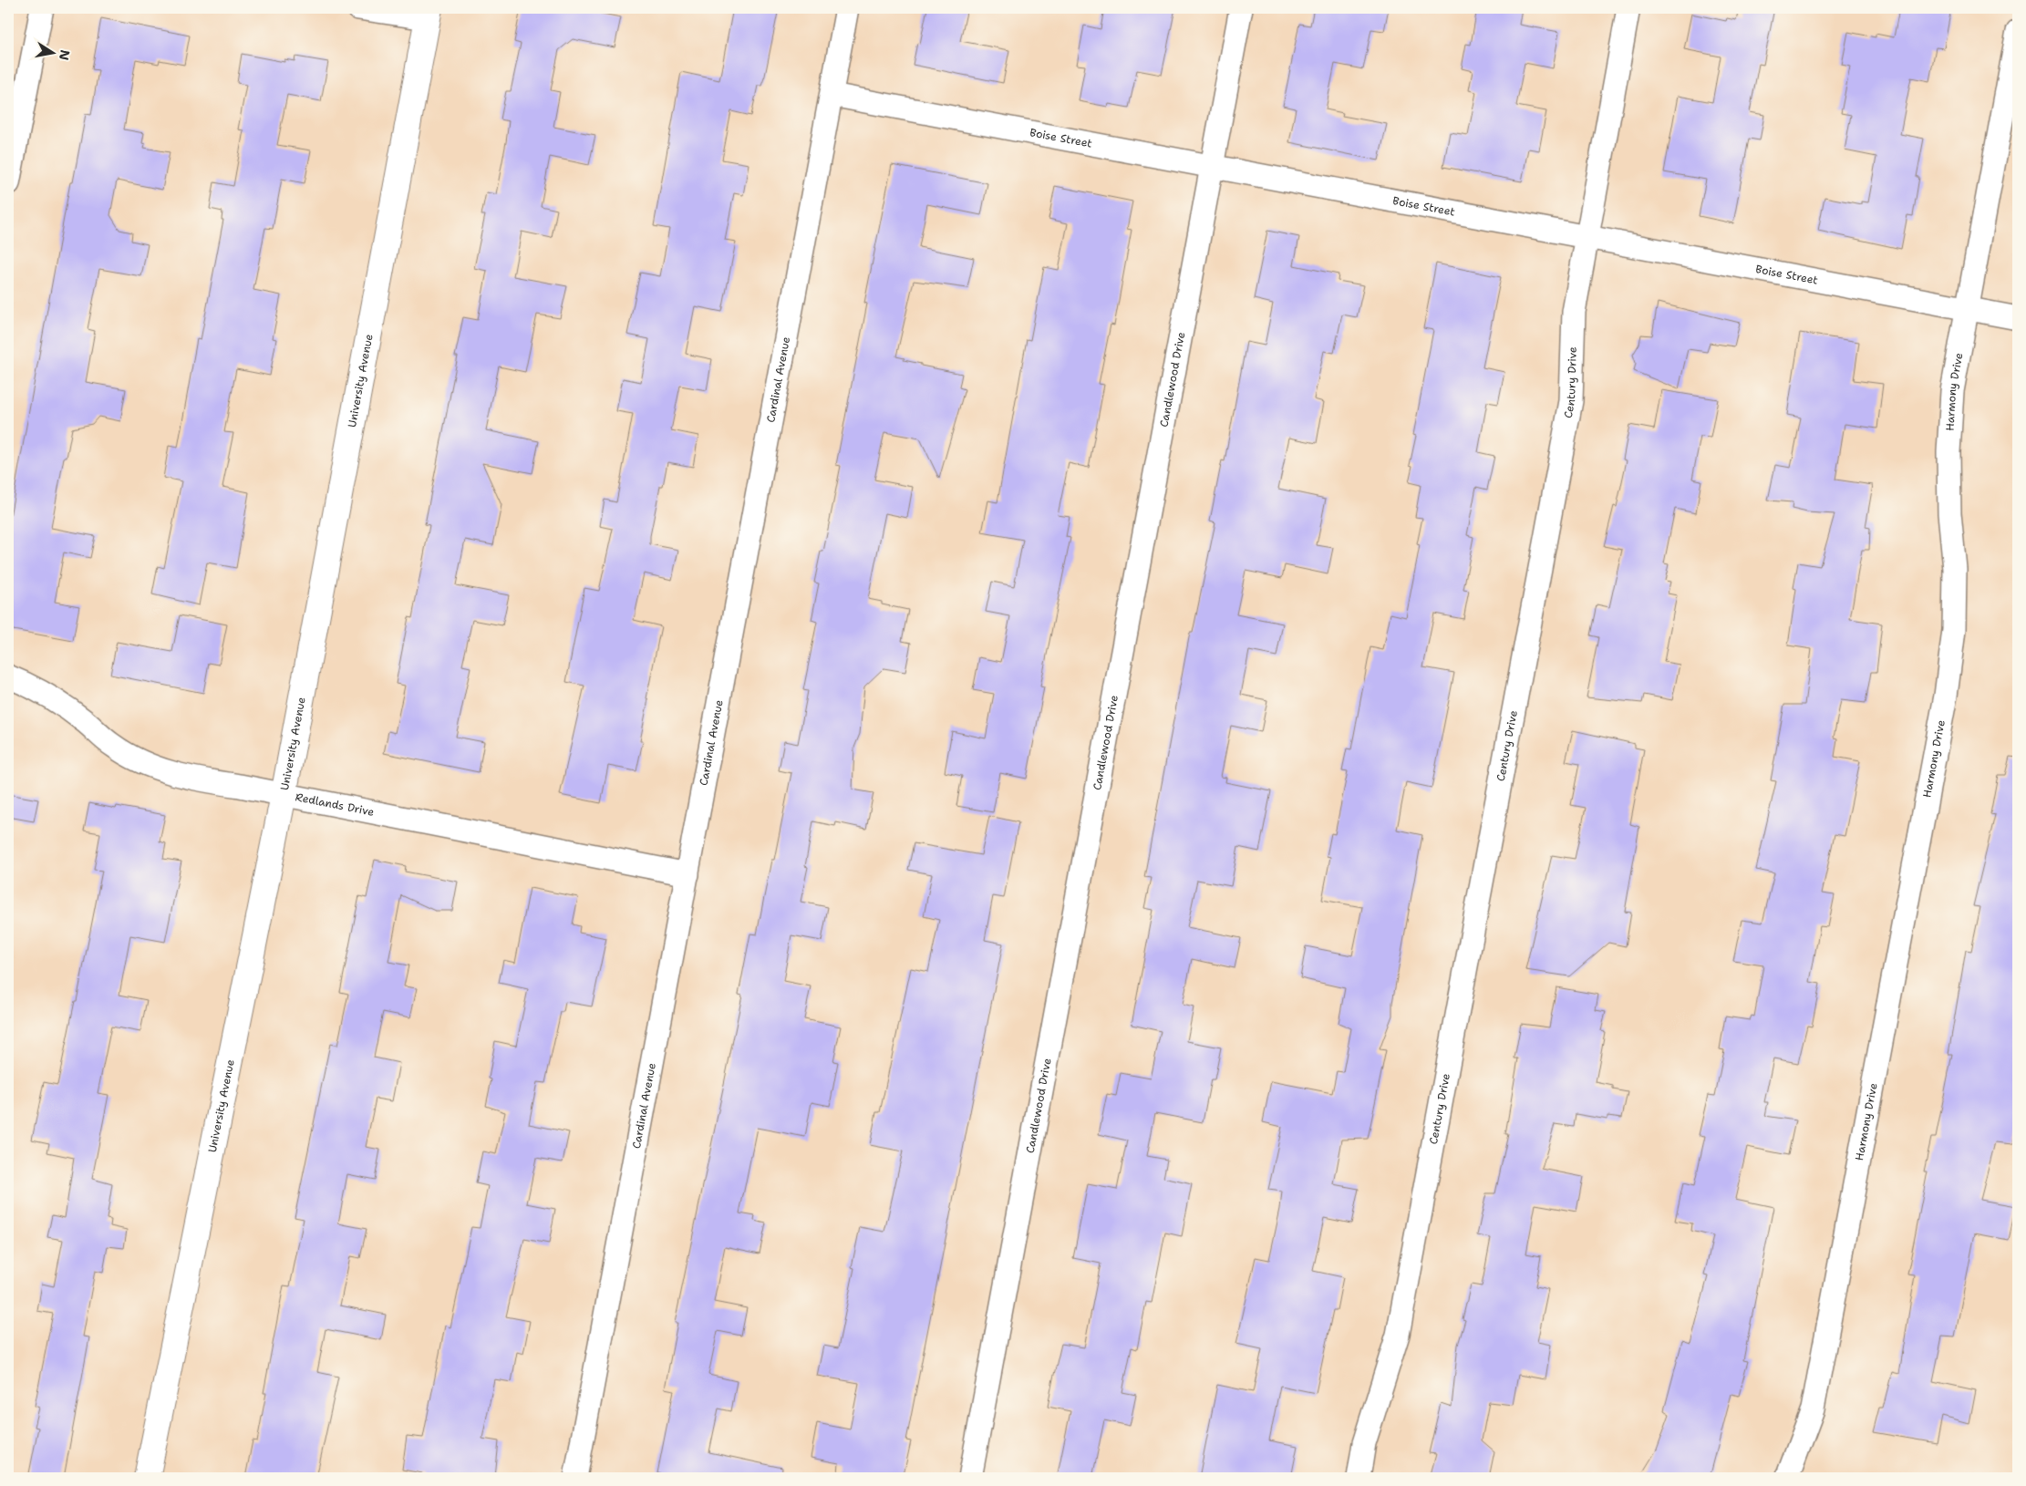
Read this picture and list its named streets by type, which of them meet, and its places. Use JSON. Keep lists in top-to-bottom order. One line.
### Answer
{"streets":{"street":["Boise Street","Cardinal Avenue","Candlewood Drive","University Avenue","Century Drive","Harmony Drive","Redlands Drive"]},"crossings":[["Boise Street","Cardinal Avenue"],["Boise Street","Candlewood Drive"],["Boise Street","Century Drive"],["Boise Street","Harmony Drive"],["Cardinal Avenue","Redlands Drive"],["University Avenue","Redlands Drive"]],"north":"right"}
